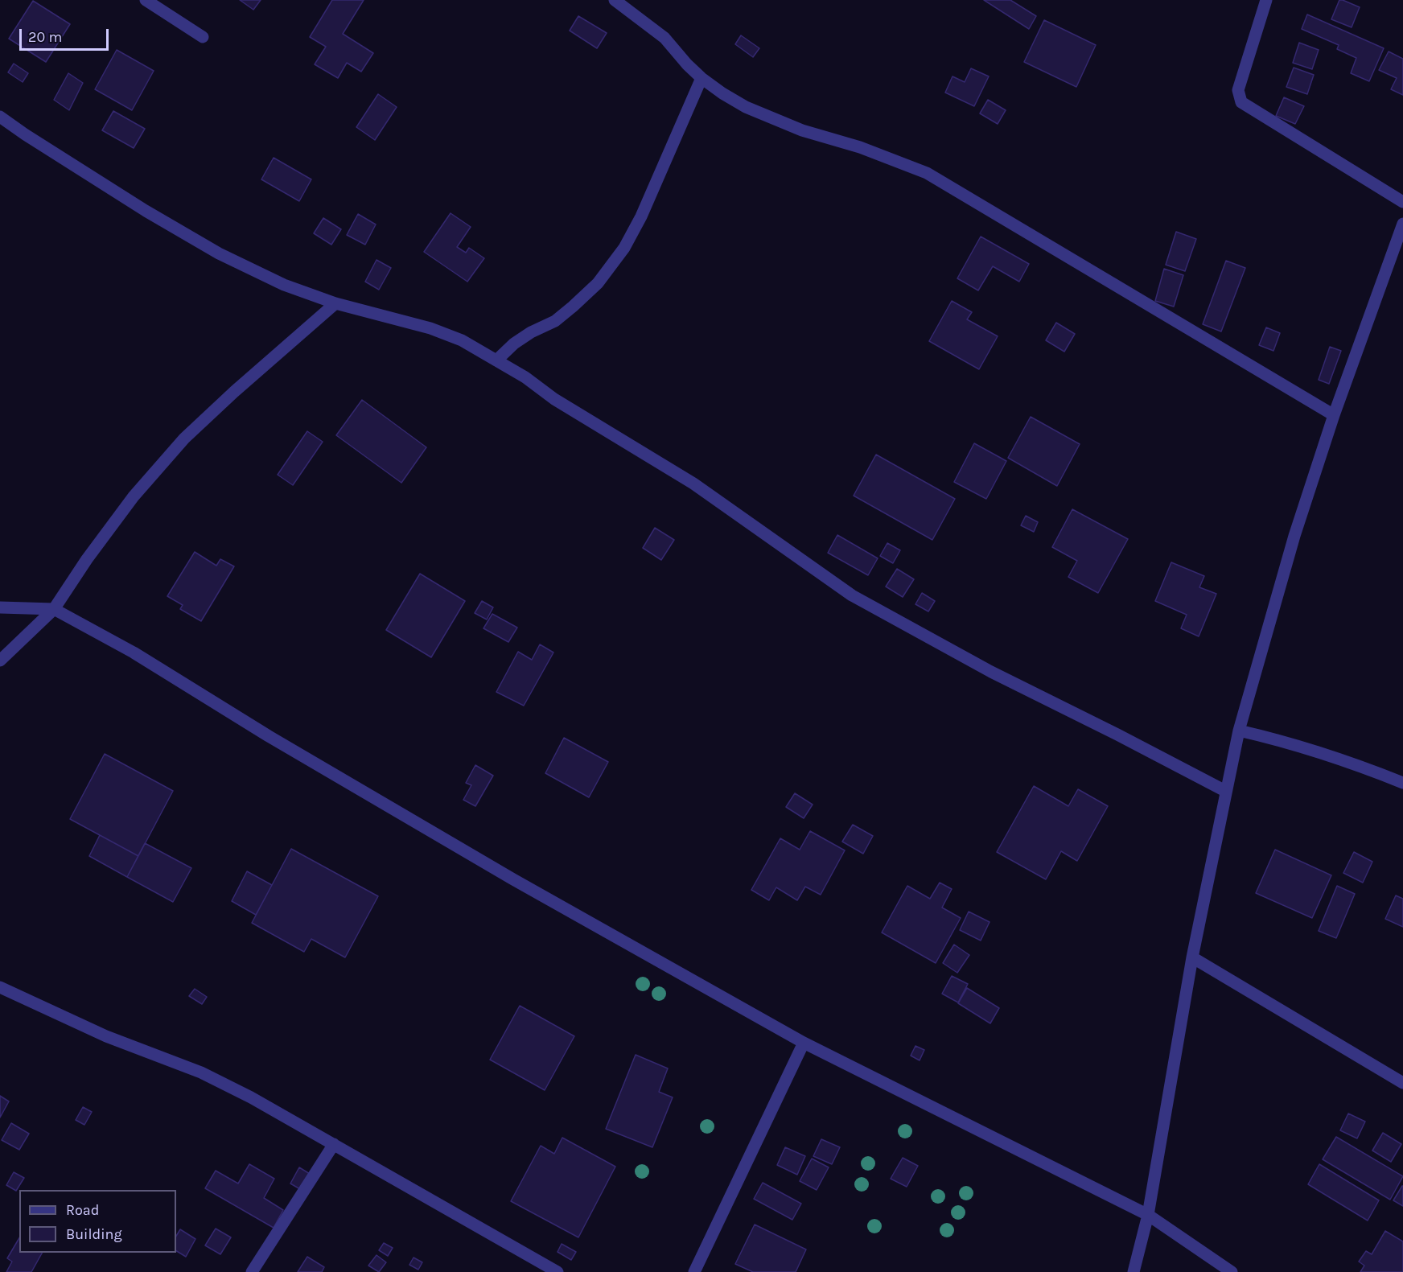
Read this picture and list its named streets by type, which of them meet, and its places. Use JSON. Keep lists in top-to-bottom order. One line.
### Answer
{"legend":["Road","Building"],"scale_bar":"20 m"}
